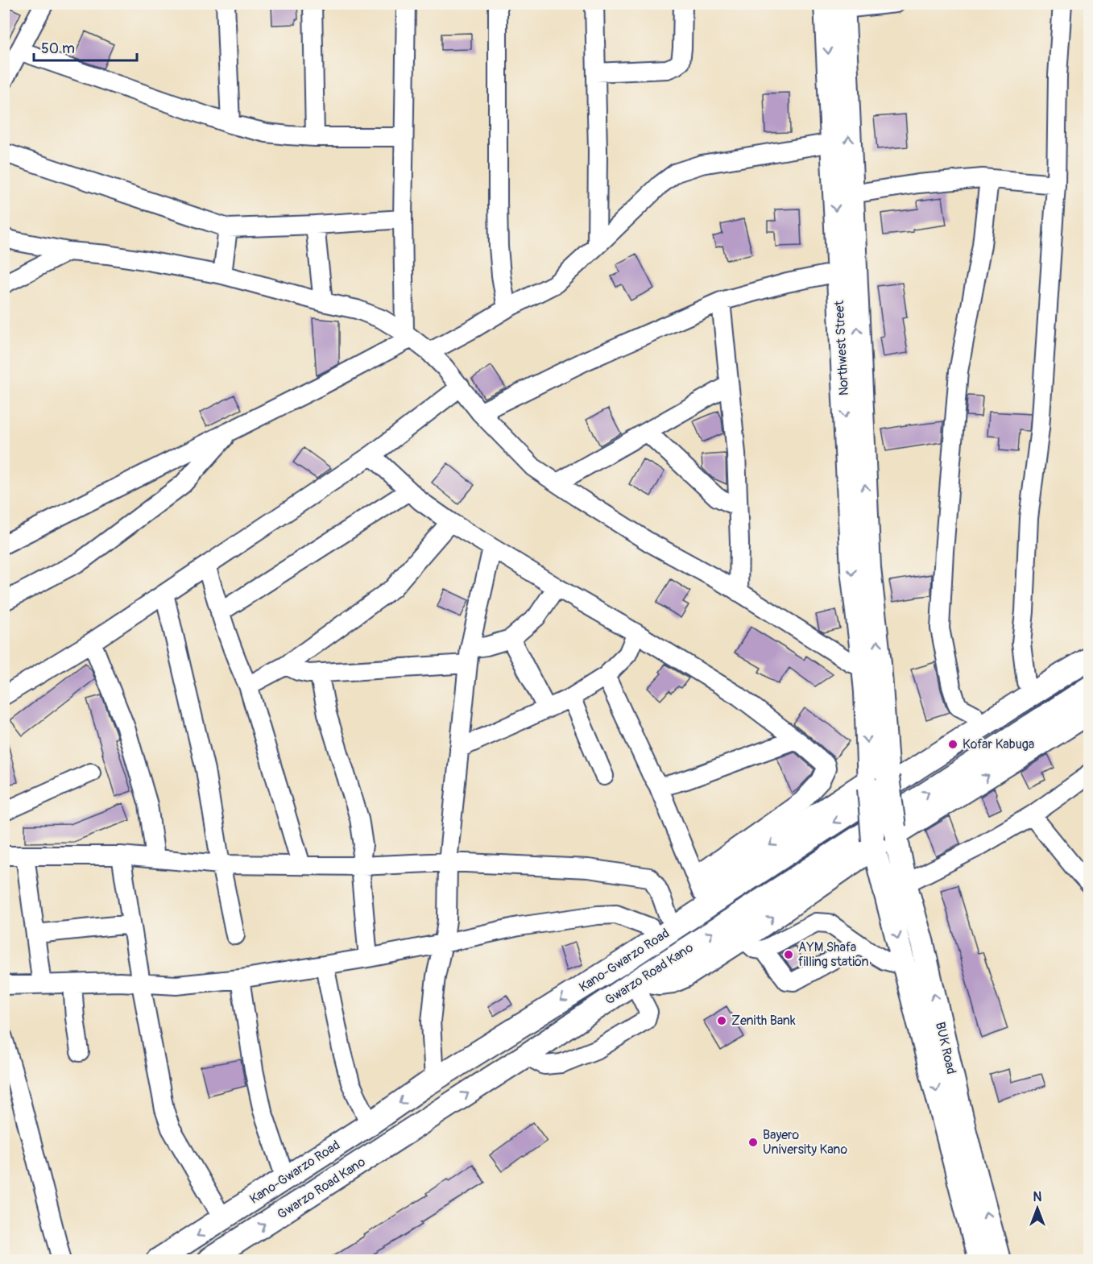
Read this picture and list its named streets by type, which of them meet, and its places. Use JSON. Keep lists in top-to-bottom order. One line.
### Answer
{"streets":{"main road":["Northwest Street","Kano-Gwarzo Road","Gwarzo Road Kano","BUK Road"]},"places":["Kofar Kabuga","AYM Shafa filling station","Zenith Bank","Bayero University Kano"],"scale_bar":"50 m","north":"top"}
